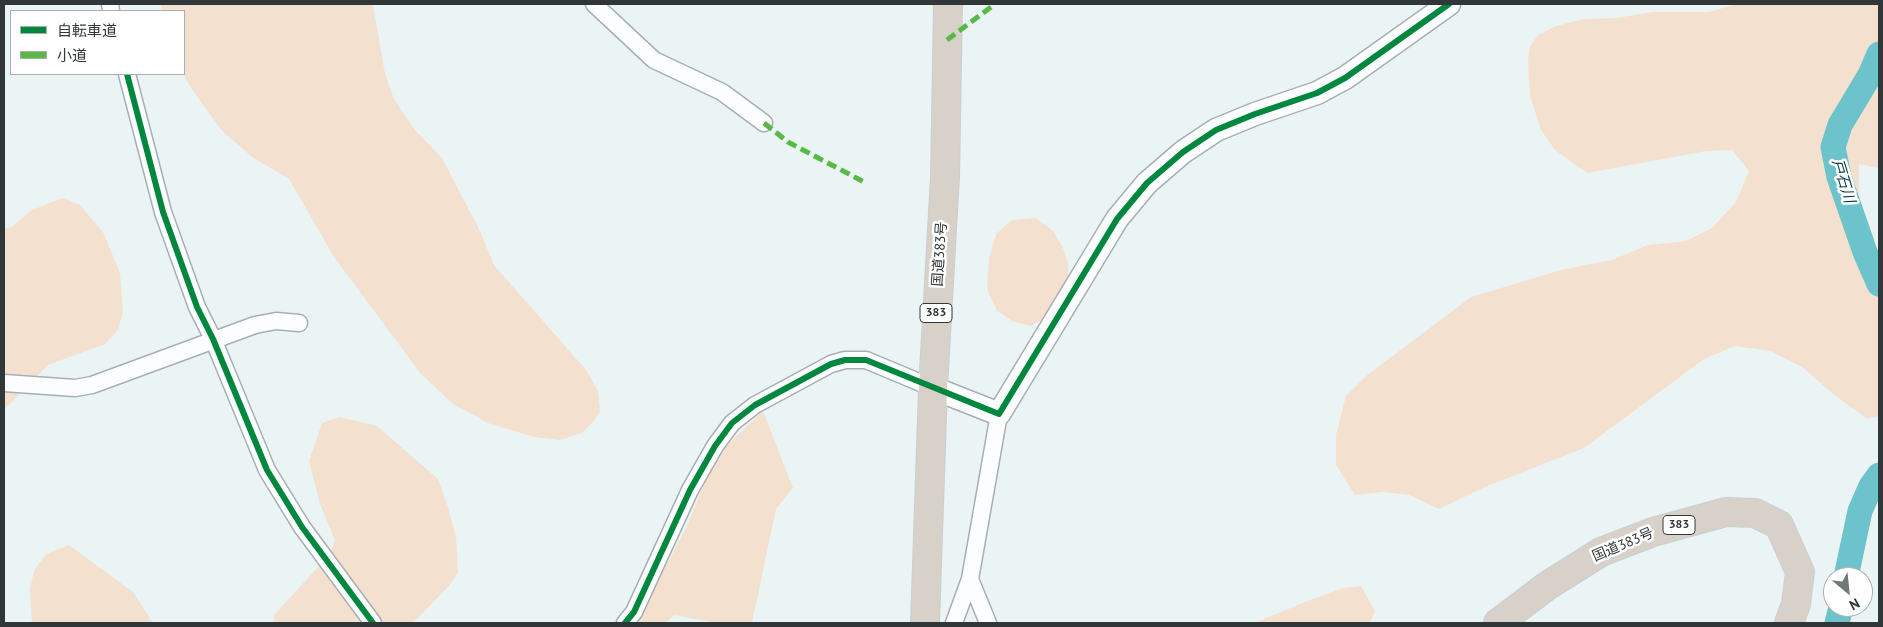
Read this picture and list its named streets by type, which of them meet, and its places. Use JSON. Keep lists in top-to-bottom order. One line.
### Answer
{"streets":{"highway":["国道383号","383"]},"water":["戸石川"],"legend":["自転車道","小道"],"north":"bottom right"}
